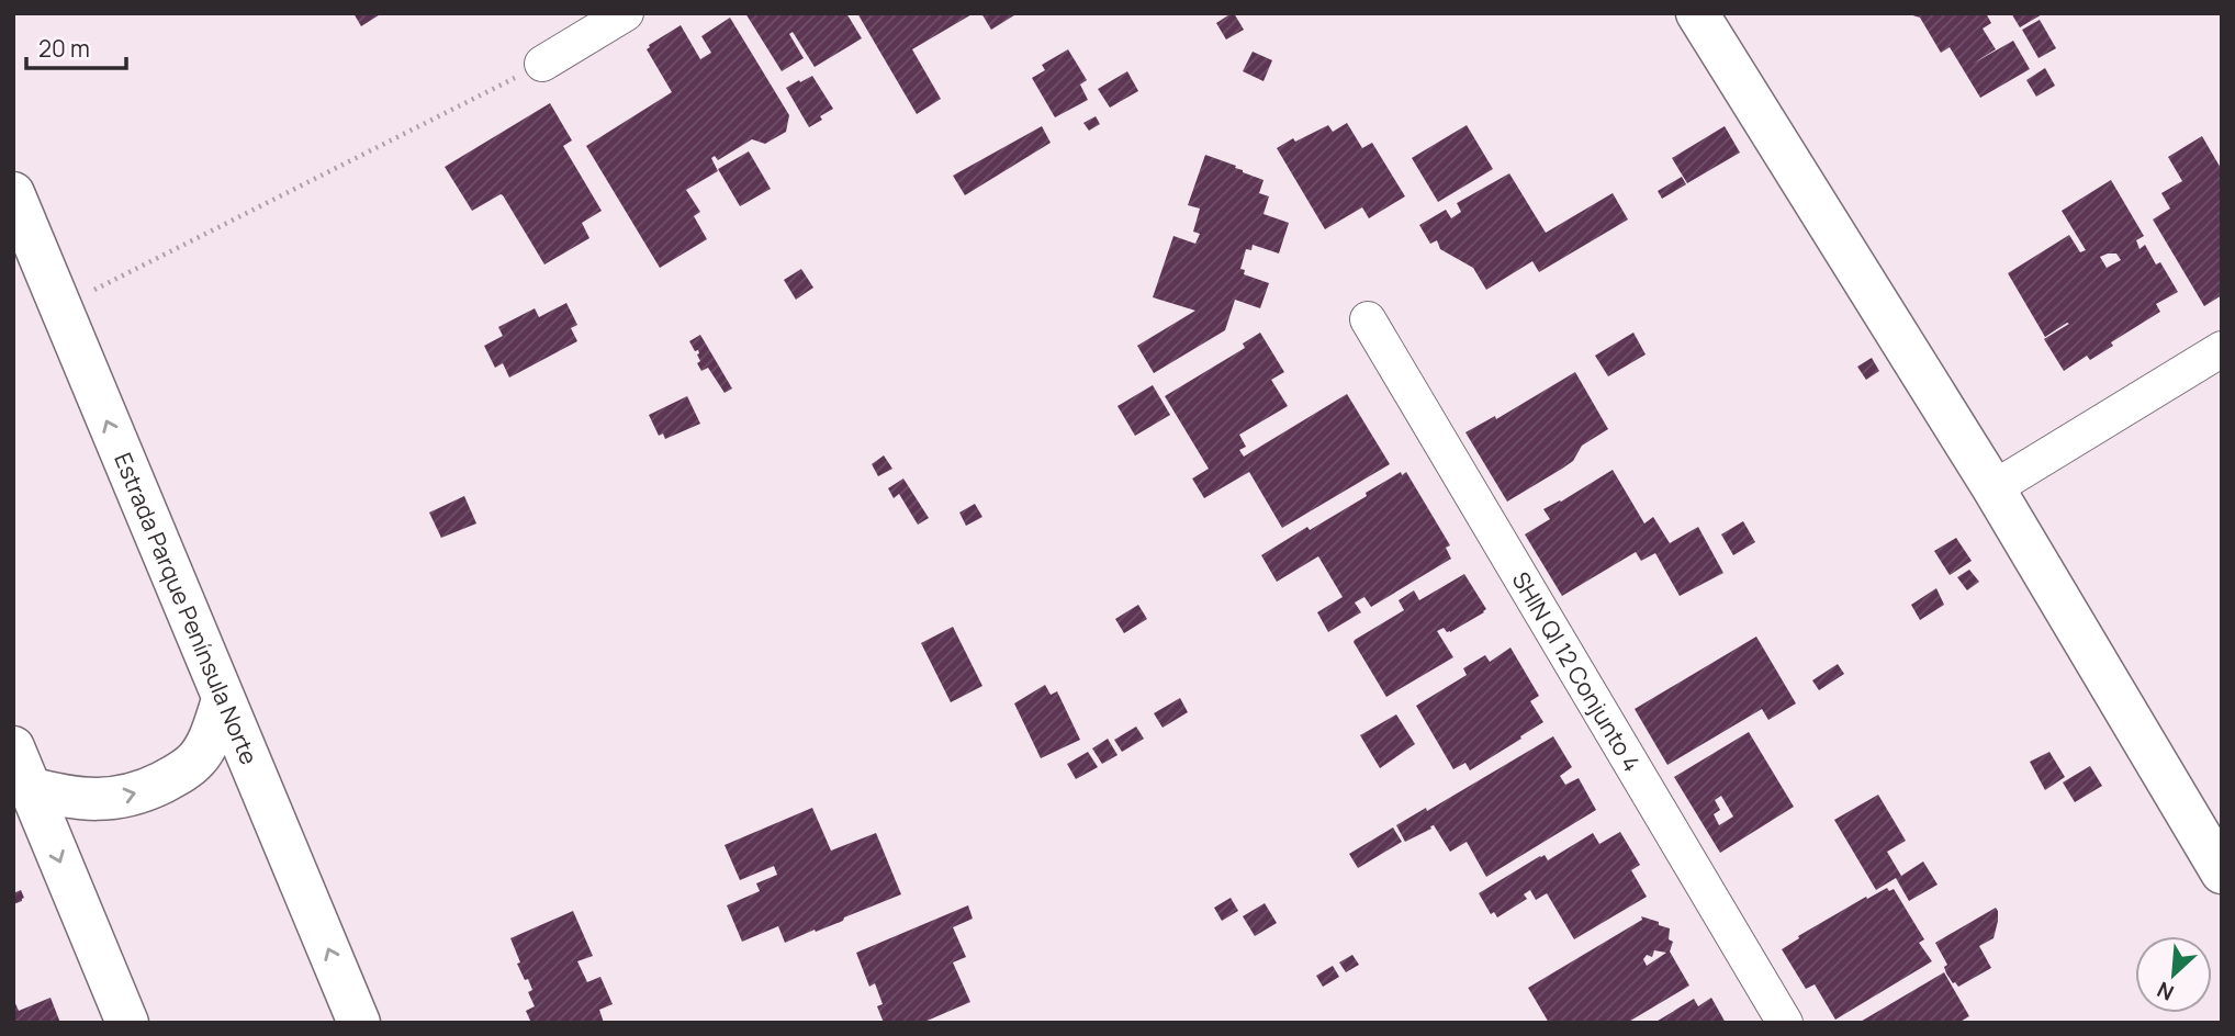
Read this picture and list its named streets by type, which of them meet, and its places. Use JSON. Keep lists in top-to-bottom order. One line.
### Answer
{"streets":{"main road":["Estrada Parque Península Norte"],"street":["SHIN QI 12 Conjunto 4"]},"scale_bar":"20 m","north":"bottom left"}
